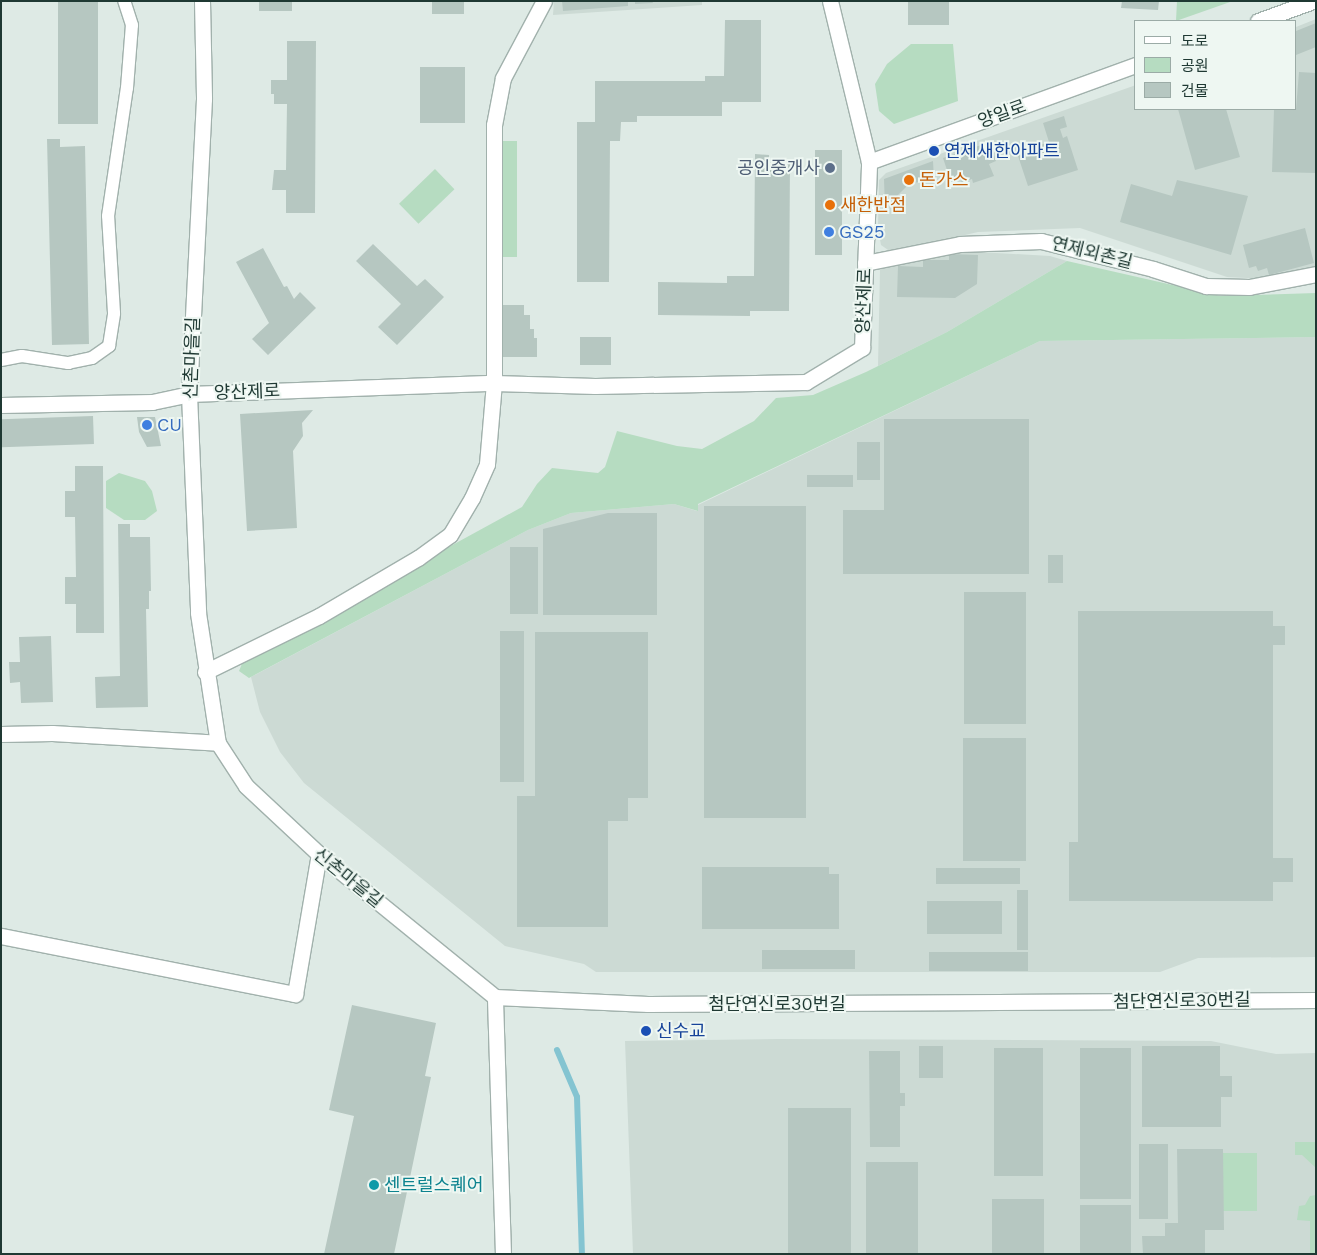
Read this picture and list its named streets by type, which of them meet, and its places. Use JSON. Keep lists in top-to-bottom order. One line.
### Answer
{"streets":{"street":["양일로","연제외촌길","양산제로","신촌마을길","첨단연신로30번길"]},"crossings":[["양일로","양산제로"],["연제외촌길","양산제로"],["양산제로","신촌마을길"],["신촌마을길","첨단연신로30번길"]],"places":["연제새한아파트","공인중개사","돈가스","새한반점","GS25","CU","신수교","센트럴스퀘어"],"legend":["도로","공원","건물"]}
